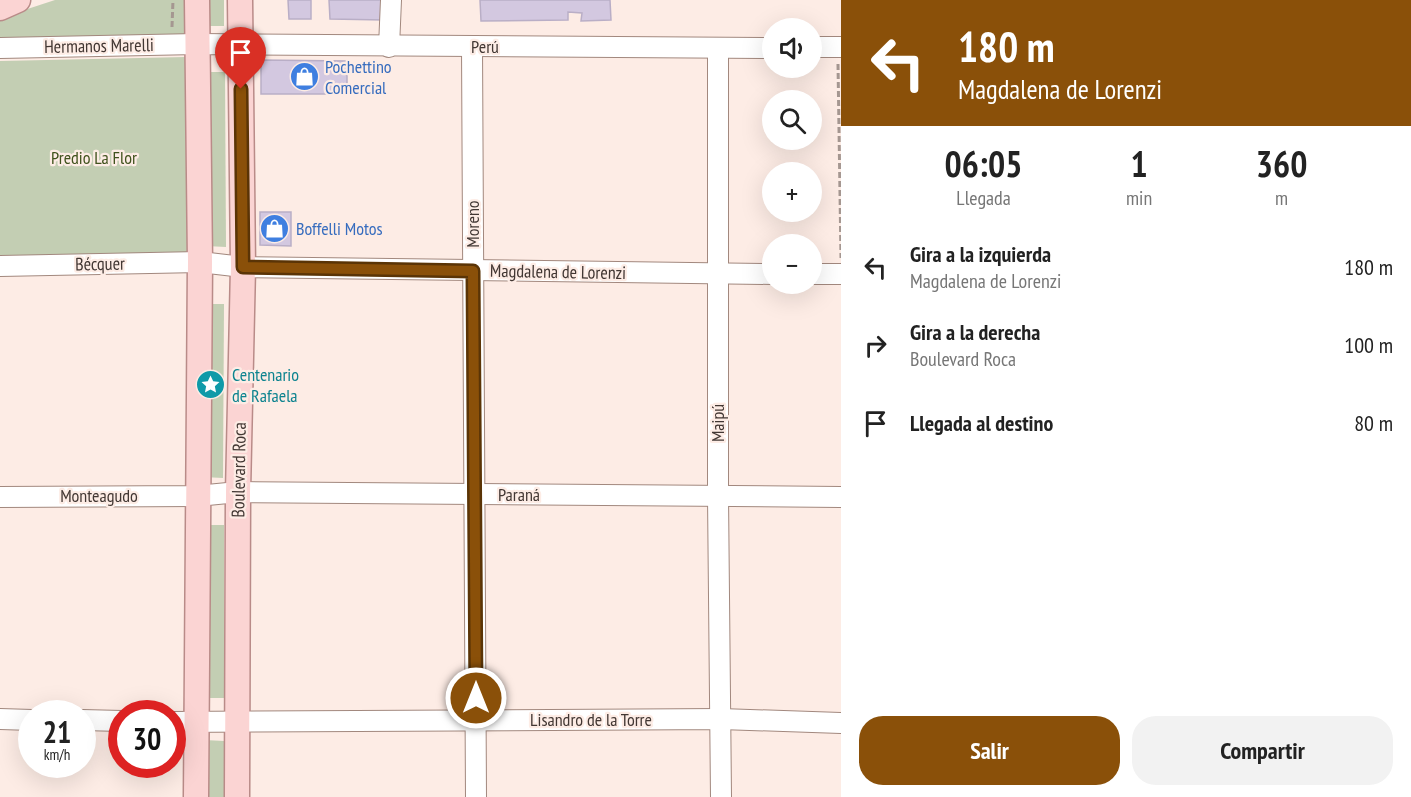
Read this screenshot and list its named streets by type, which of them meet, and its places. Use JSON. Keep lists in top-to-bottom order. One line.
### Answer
{"streets":{"main road":["Boulevard Roca"],"street":["Hermanos Marelli","Perú","Moreno","Bécquer","Magdalena de Lorenzi","Maipú","Paraná","Monteagudo","Lisandro de la Torre"]},"crossings":[["Hermanos Marelli","Perú"],["Perú","Moreno"],["Perú","Maipú"],["Perú","Boulevard Roca"],["Moreno","Magdalena de Lorenzi"],["Moreno","Paraná"],["Moreno","Lisandro de la Torre"],["Bécquer","Magdalena de Lorenzi"],["Magdalena de Lorenzi","Maipú"],["Magdalena de Lorenzi","Boulevard Roca"],["Maipú","Paraná"],["Maipú","Lisandro de la Torre"],["Boulevard Roca","Paraná"],["Boulevard Roca","Lisandro de la Torre"],["Paraná","Monteagudo"]],"parks":["Predio La Flor"],"places":{"shop":["Pochettino Comercial","Boffelli Motos"],"place":["Centenario de Rafaela"]},"page":{"turn":["180 m","Magdalena de Lorenzi"],"map_buttons":["+","−"],"eta":["06:05","Llegada","1","min","360","m"],"list":[{"name":"Gira a la izquierda","note":"Magdalena de Lorenzi","value":"180 m"},{"name":"Gira a la derecha","note":"Boulevard Roca","value":"100 m"},{"name":"Llegada al destino","value":"80 m"}],"speed":"21 km/h","limit":"30","buttons":["Salir","Compartir"]}}
